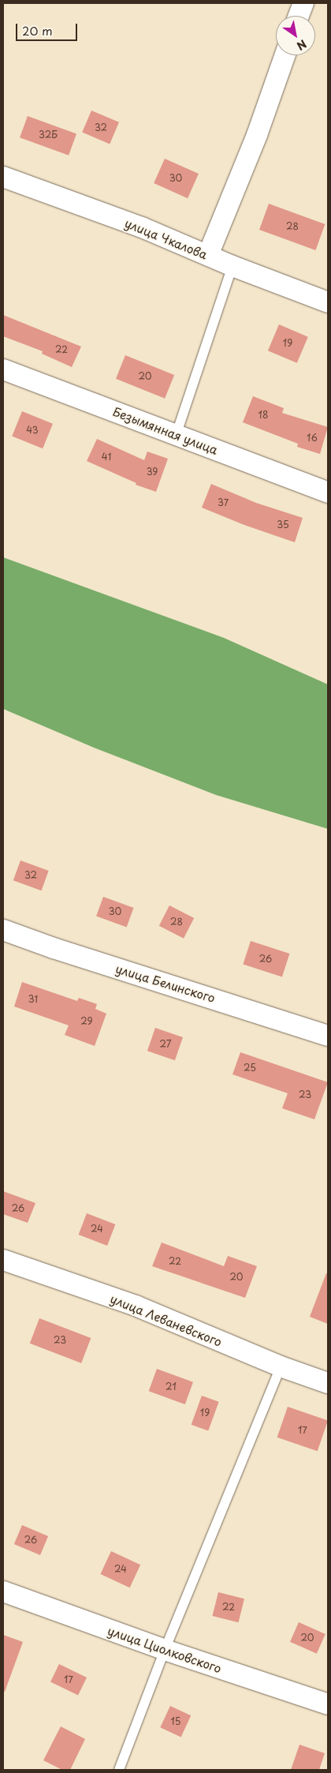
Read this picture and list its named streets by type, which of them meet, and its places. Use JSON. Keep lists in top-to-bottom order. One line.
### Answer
{"streets":{"street":["улица Чкалова","Безымянная улица","улица Белинского","улица Леваневского","улица Циолковского"]},"house_numbers":["32","32Б","30","28","19","22","20","18","43","16","41","39","37","35","32","30","28","26","31","29","27","25","23","26","24","22","20","23","21","19","17","26","24","22","20","17","15"],"scale_bar":"20 m","north":"bottom right"}
